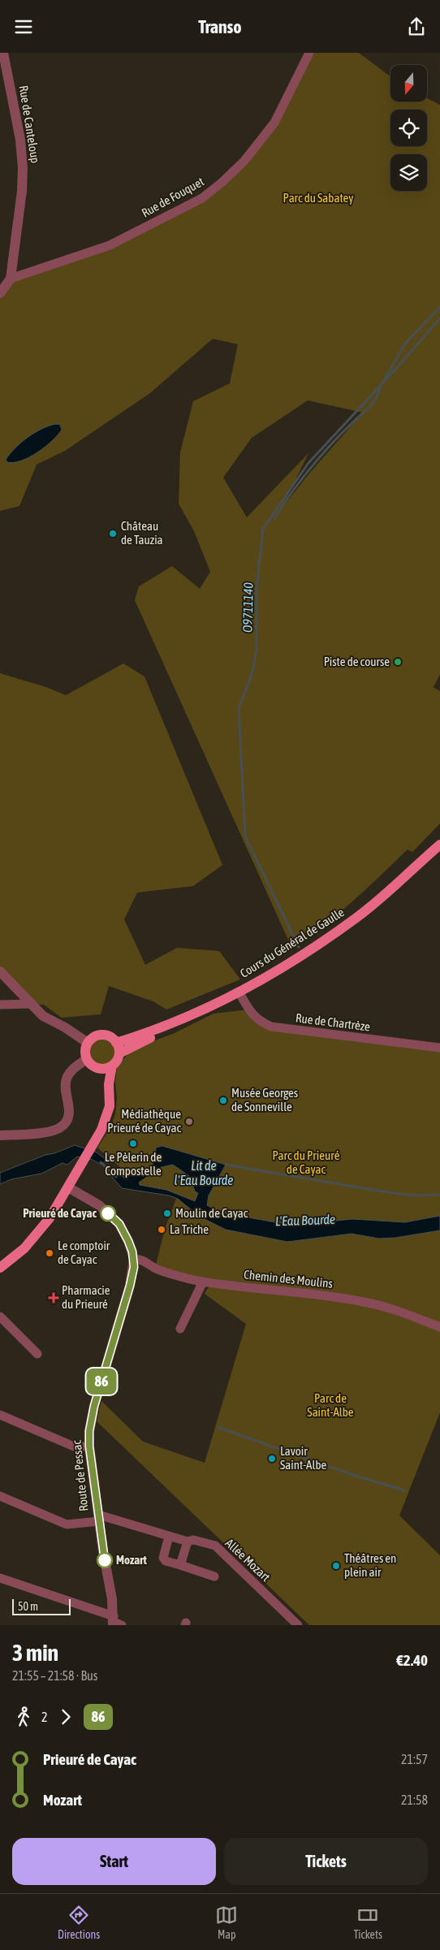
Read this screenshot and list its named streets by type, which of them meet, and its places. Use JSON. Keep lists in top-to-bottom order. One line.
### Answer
{"streets":{"main road":["Cours du Général de Gaulle"],"street":["Rue de Canteloup","Rue de Fouquet","Rue de Chartrèze","Chemin des Moulins","Route de Pessac","Allée Mozart"]},"crossings":[["Rue de Canteloup","Rue de Fouquet"],["Cours du Général de Gaulle","Rue de Chartrèze"],["Chemin des Moulins","Route de Pessac"],["Route de Pessac","Allée Mozart"]],"water":["O9711140","Lit de l'Eau Bourde","L'Eau Bourde"],"parks":["Parc du Sabatey","Parc du Prieuré de Cayac","Parc de Saint-Albe"],"places":{"other":["Château de Tauzia","Piste de course","Musée Georges de Sonneville","Médiathèque Prieuré de Cayac","Le Pèlerin de Compostelle","Prieuré de Cayac","Moulin de Cayac","La Triche","Le comptoir de Cayac","Lavoir Saint-Albe","Mozart","Théâtres en plein air"],"health":["Pharmacie du Prieuré"]},"lines":["bus line 86"],"scale_bar":"50 m","north":"bottom","page":{"header":"Transo","on_map":"86","scale":"50 m","heading":["3 min","21:55 – 21:58 · Bus","€2.40"],"legs":["2","86"],"list":[{"name":"Prieuré de Cayac","value":"21:57"},{"name":"Mozart","value":"21:58"}],"buttons":["Start","Tickets"],"tabs":["Directions","Map","Tickets"]}}
